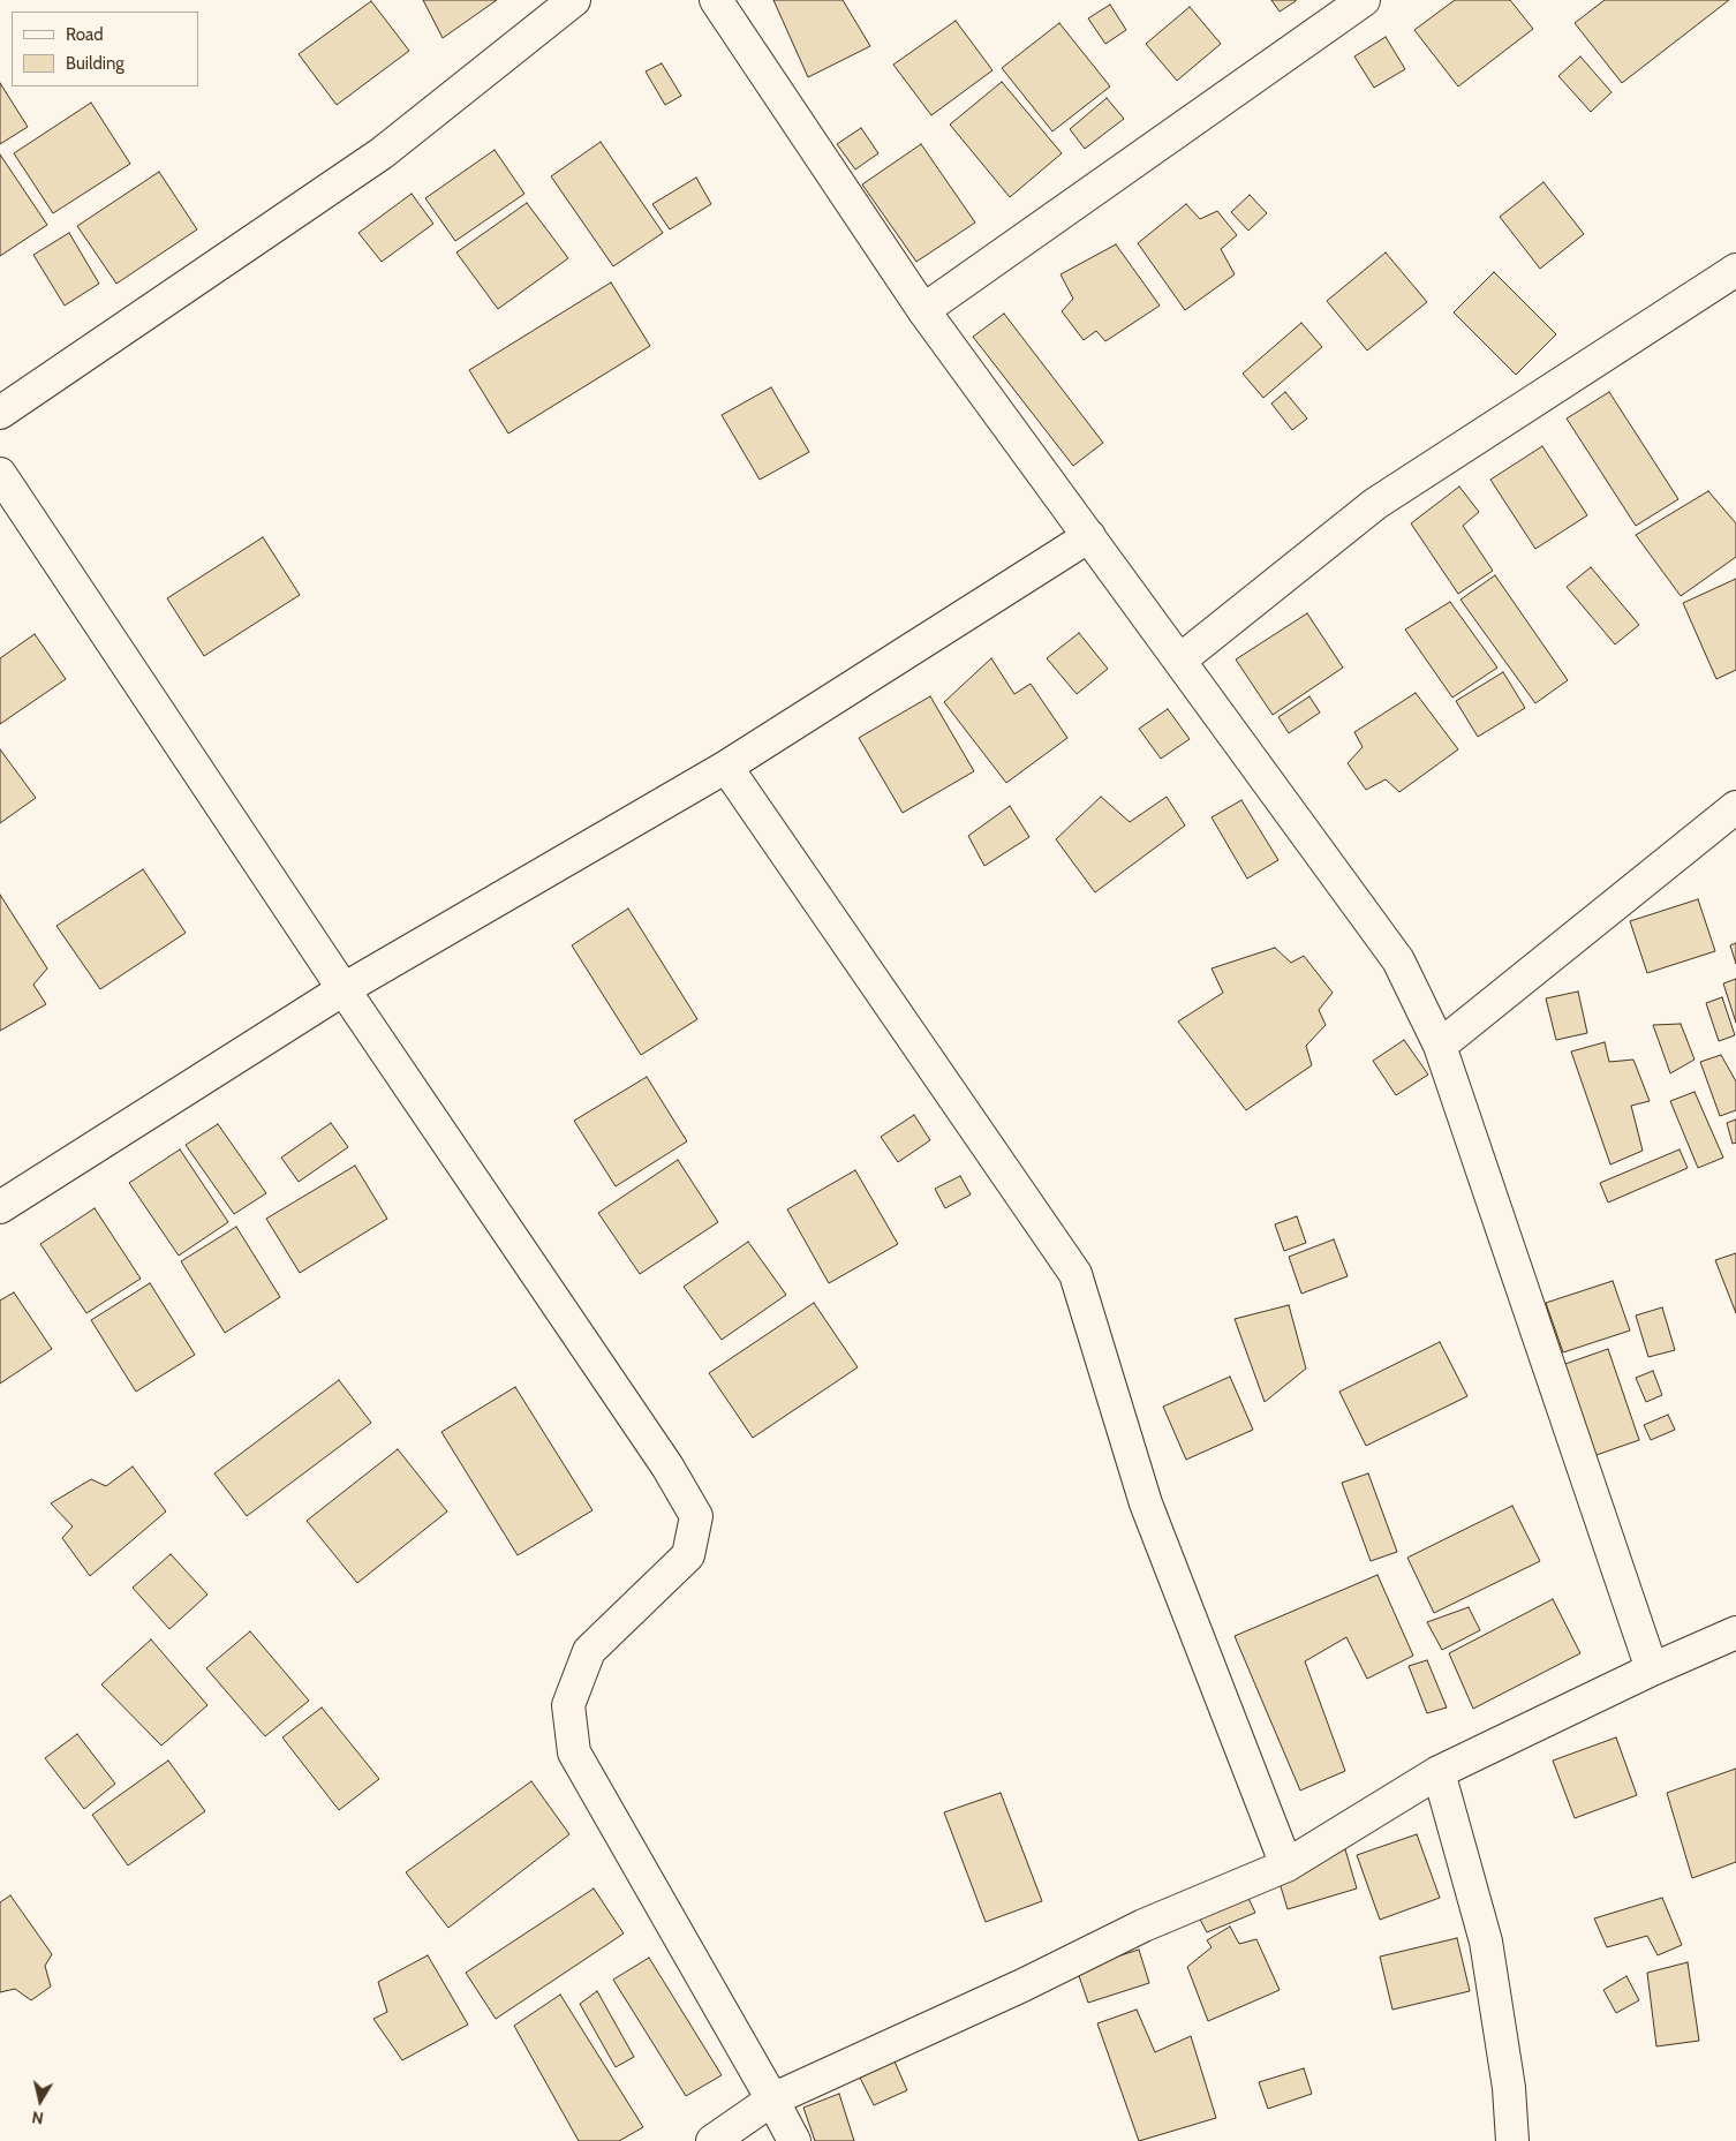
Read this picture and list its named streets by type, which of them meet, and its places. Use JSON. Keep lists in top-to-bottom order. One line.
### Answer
{"legend":["Road","Building"],"north":"bottom"}
